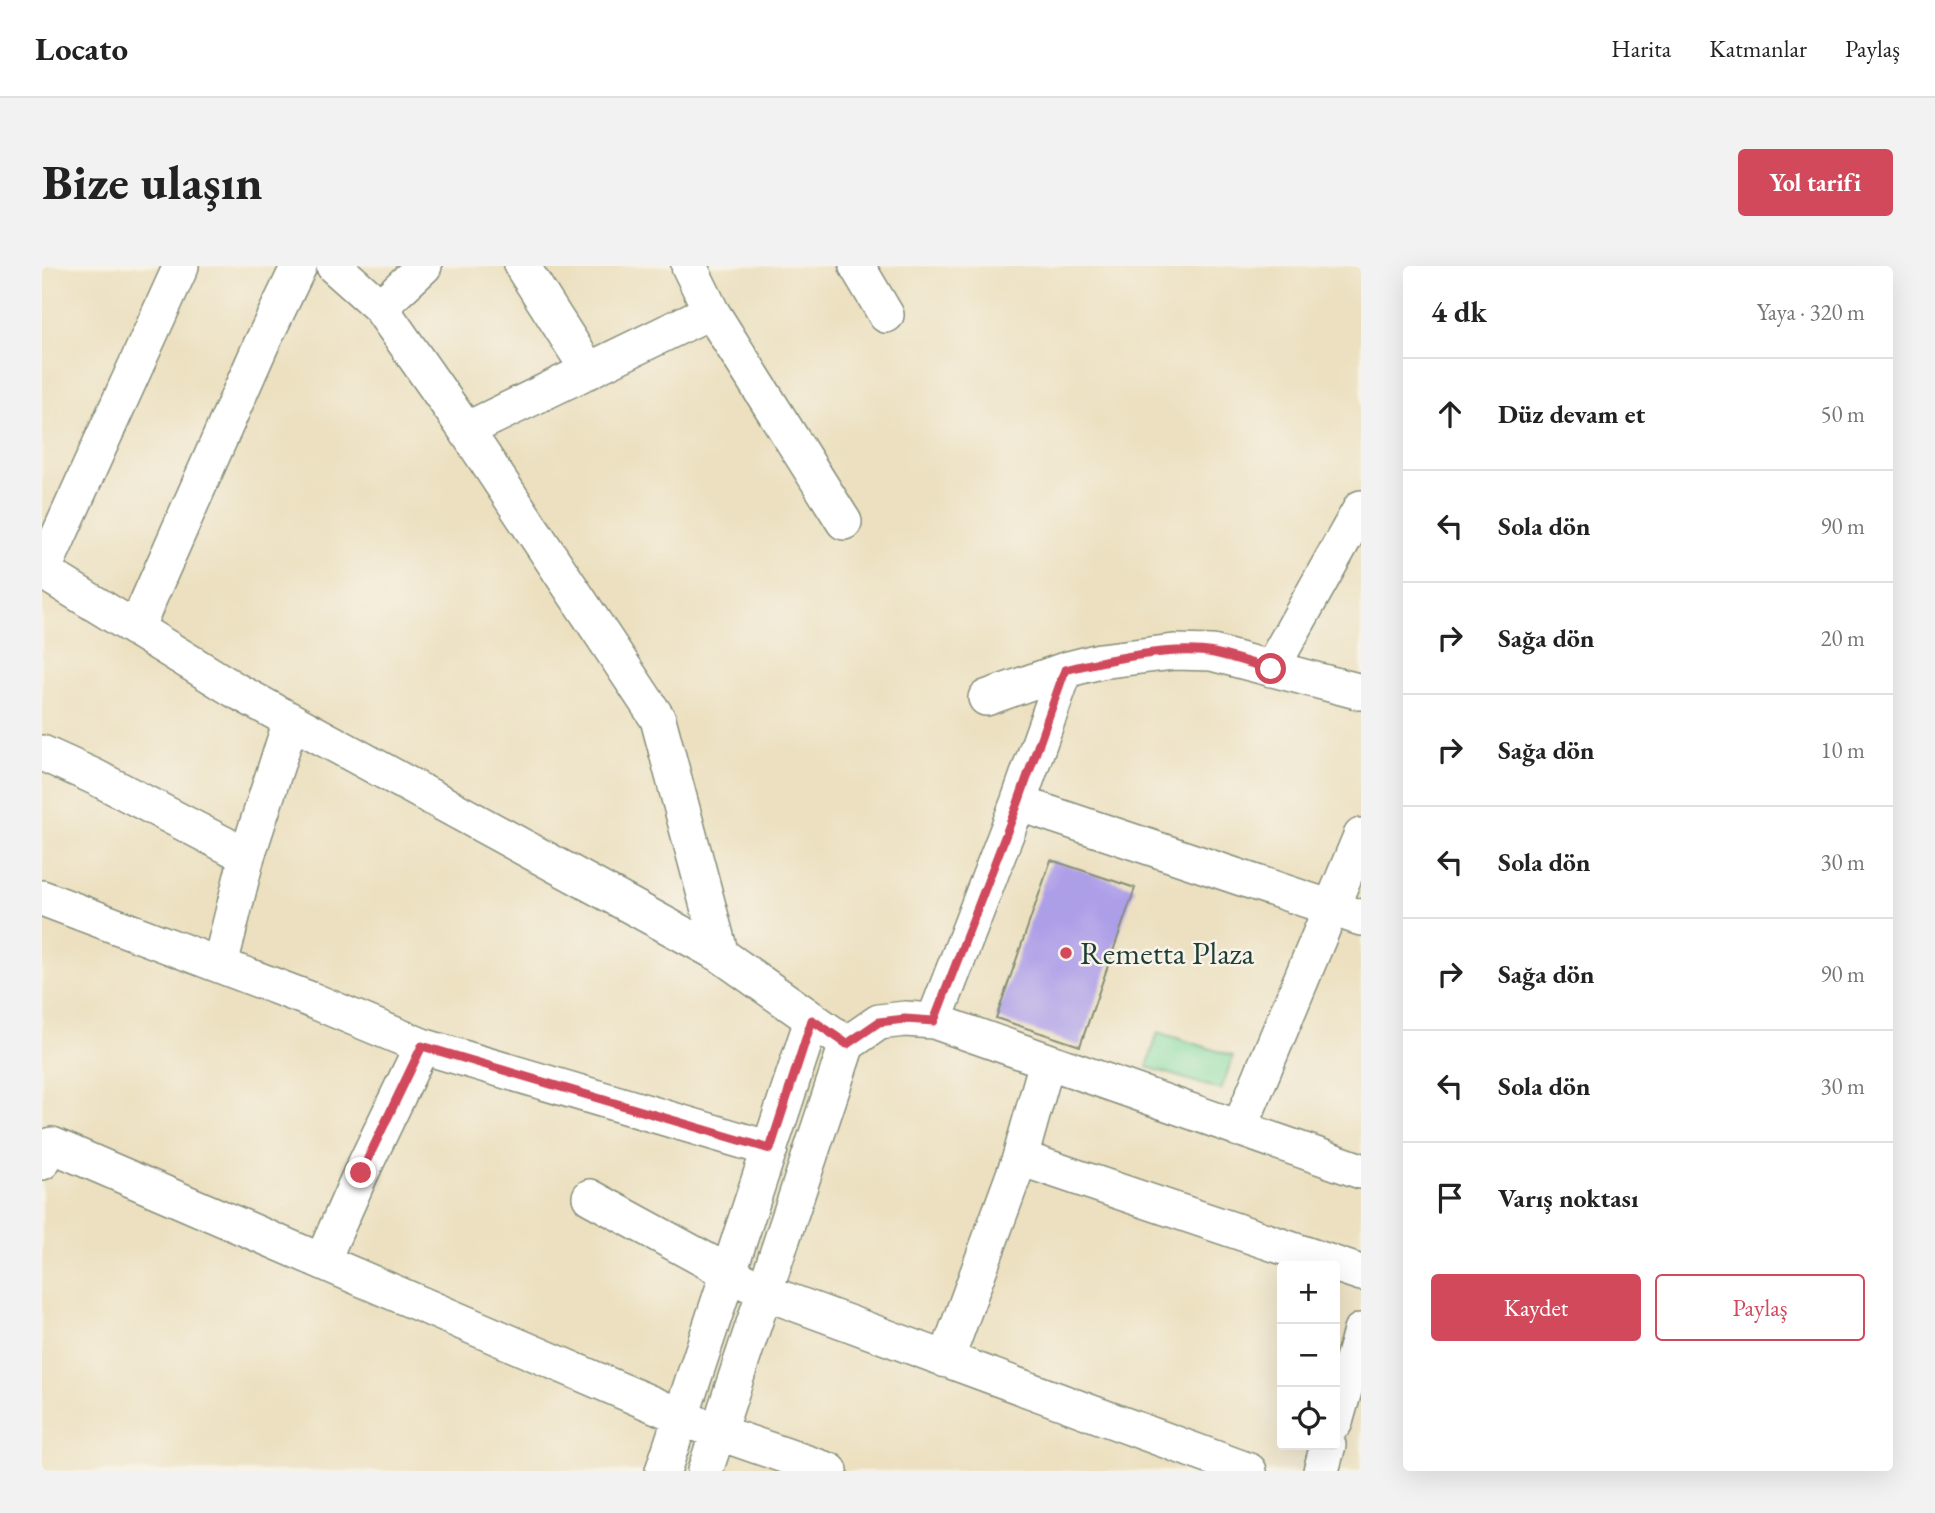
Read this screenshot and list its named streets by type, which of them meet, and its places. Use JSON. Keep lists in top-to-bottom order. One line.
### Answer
{"places":["Remetta Plaza"],"page":{"header":"Locato","nav":["Harita","Katmanlar","Paylaş"],"buttons":["Yol tarifi",["Kaydet","Paylaş"]],"title":"Bize ulaşın","heading":["4 dk","Yaya · 320 m"],"list":[["Düz devam et","50 m"],["Sola dön","90 m"],["Sağa dön","20 m"],["Sağa dön","10 m"],["Sola dön","30 m"],["Sağa dön","90 m"],["Sola dön","30 m"],"Varış noktası"],"map_buttons":["+","−"]}}
